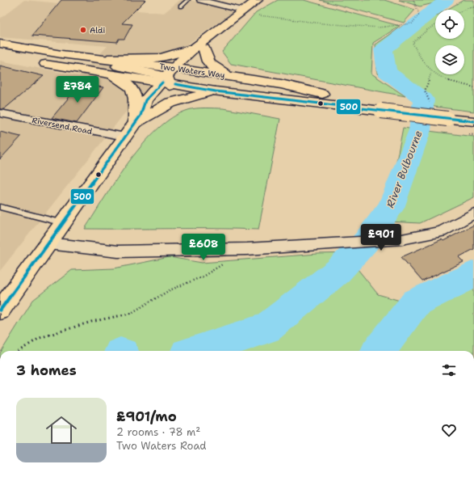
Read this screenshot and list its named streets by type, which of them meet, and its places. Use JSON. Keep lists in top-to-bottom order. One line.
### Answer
{"streets":{"main road":["Two Waters Way"],"street":["Riversend Road"]},"water":["River Bulbourne"],"places":["Aldi"],"lines":["transit line 500"],"page":{"price":["£784","£901","£608"],"heading":"3 homes","list":[{"name":"£901/mo","note":"2 rooms · 78 m² · Two Waters Road"}]}}
